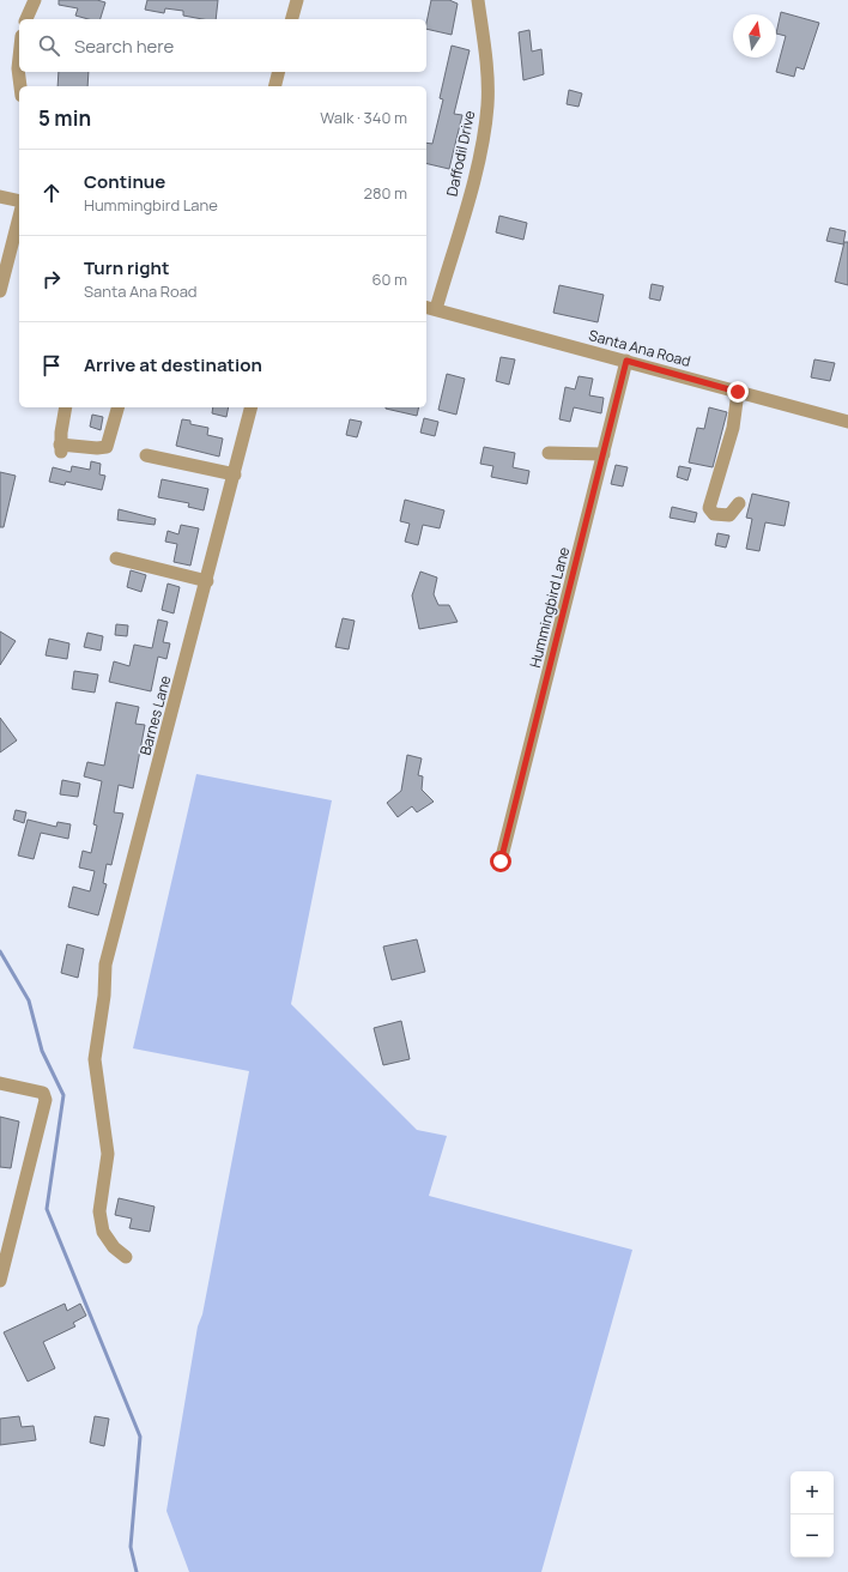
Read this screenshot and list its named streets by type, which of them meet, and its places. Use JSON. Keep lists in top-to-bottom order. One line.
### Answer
{"streets":{"street":["Daffodil Drive","Santa Ana Road","Hummingbird Lane","Barnes Lane"]},"crossings":[["Daffodil Drive","Santa Ana Road"],["Santa Ana Road","Hummingbird Lane"]],"north":"top","page":{"search":"Search here","heading":["5 min","Walk · 340 m"],"list":[["Continue","Hummingbird Lane","280 m"],["Turn right","Santa Ana Road","60 m"],"Arrive at destination"],"map_buttons":["+","−"]}}
